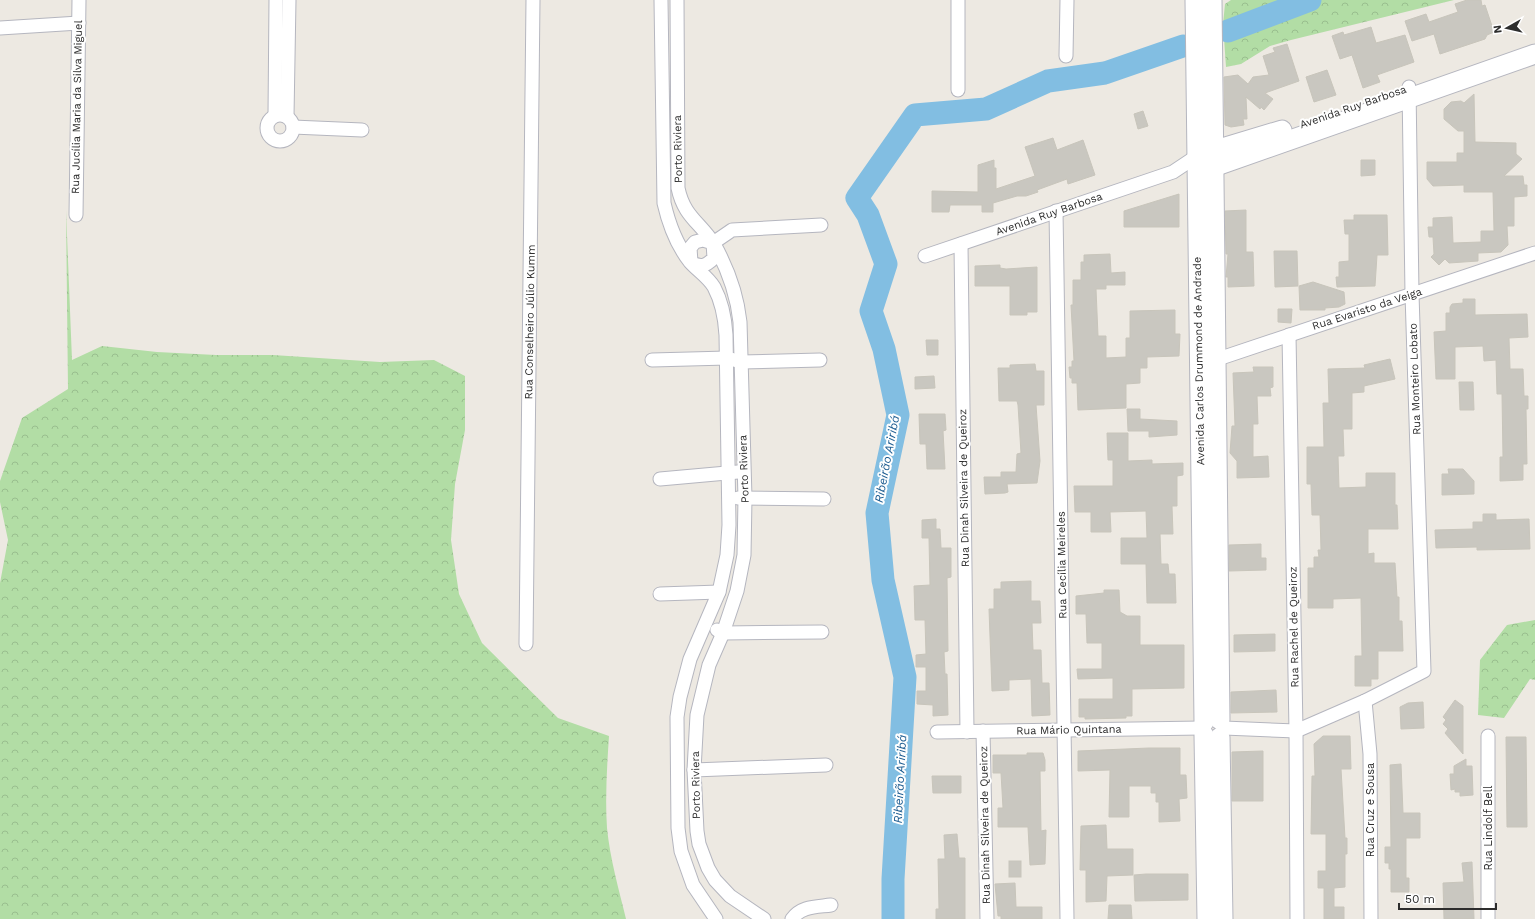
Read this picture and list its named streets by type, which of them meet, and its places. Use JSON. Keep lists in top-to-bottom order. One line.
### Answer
{"streets":{"main road":["Avenida Ruy Barbosa","Avenida Carlos Drummond de Andrade"],"street":["Rua Jucília Maria da Silva Miguel","Porto Riviera","Rua Evaristo da Veiga","Rua Conselheiro Júlio Kumm","Rua Monteiro Lobato","Rua Dinah Silveira de Queiroz","Rua Cecília Meireles","Rua Rachel de Queiroz","Rua Mário Quintana","Rua Cruz e Sousa","Rua Lindolf Bell"]},"crossings":[["Avenida Ruy Barbosa","Avenida Carlos Drummond de Andrade"],["Avenida Ruy Barbosa","Rua Monteiro Lobato"],["Avenida Ruy Barbosa","Rua Dinah Silveira de Queiroz"],["Avenida Ruy Barbosa","Rua Cecília Meireles"],["Rua Evaristo da Veiga","Avenida Carlos Drummond de Andrade"],["Rua Evaristo da Veiga","Rua Monteiro Lobato"],["Rua Evaristo da Veiga","Rua Rachel de Queiroz"],["Avenida Carlos Drummond de Andrade","Rua Mário Quintana"],["Rua Monteiro Lobato","Rua Mário Quintana"],["Rua Dinah Silveira de Queiroz","Rua Mário Quintana"],["Rua Cecília Meireles","Rua Mário Quintana"],["Rua Rachel de Queiroz","Rua Mário Quintana"],["Rua Mário Quintana","Rua Cruz e Sousa"]],"water":["Ribeirão Ariribá"],"scale_bar":"50 m","north":"left"}
